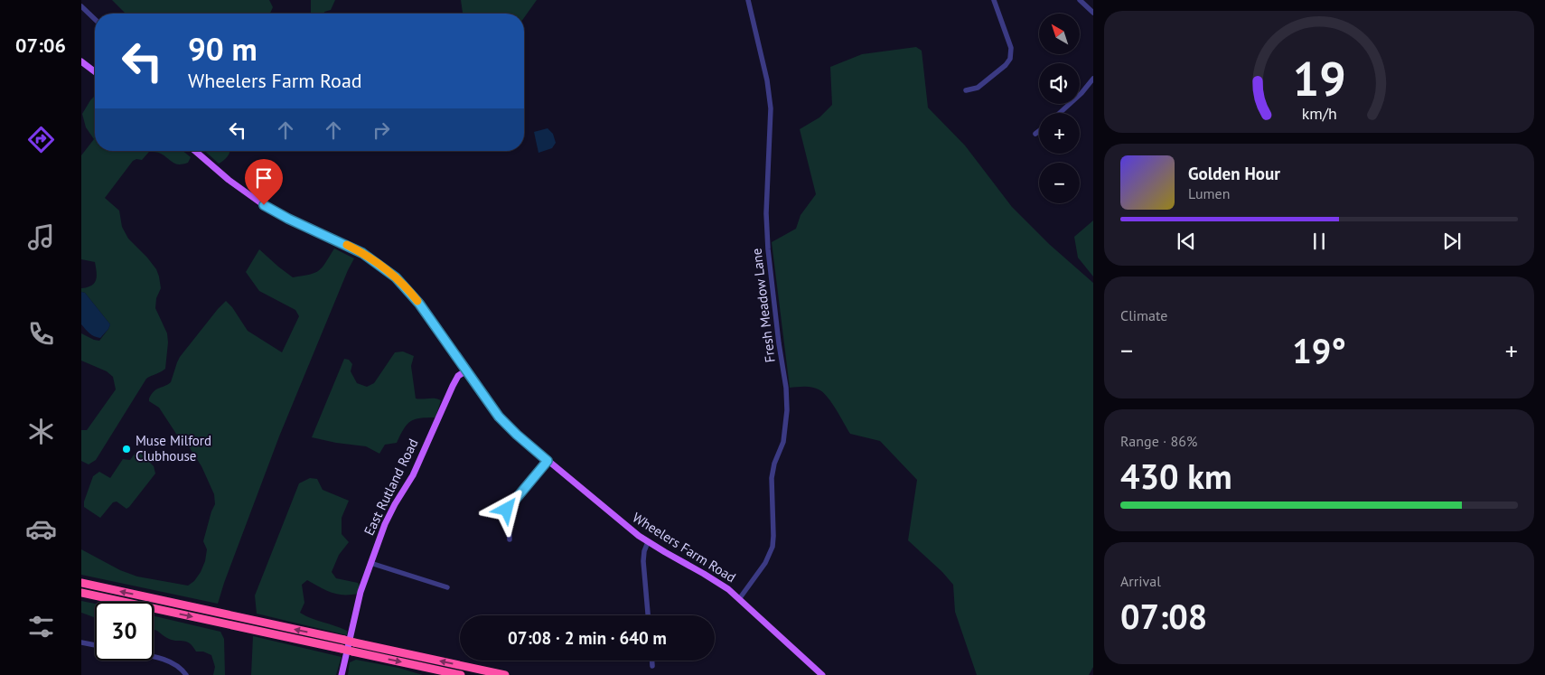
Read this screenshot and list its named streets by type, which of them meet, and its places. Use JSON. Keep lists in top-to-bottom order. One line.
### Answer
{"streets":{"main road":["East Rutland Road","Wheelers Farm Road"],"street":["Fresh Meadow Lane"]},"crossings":[["Fresh Meadow Lane","Wheelers Farm Road"],["East Rutland Road","Wheelers Farm Road"]],"places":["Muse Milford Clubhouse"],"north":"top left","page":{"tabs":"07:06","map_buttons":["+","−"],"turn":["90 m","Wheelers Farm Road"],"song":["Golden Hour","Lumen"],"tile":["Climate",["Range · 86%","430 km"],["Arrival","07:08"]],"heat":["−","19°","+"],"limit":"30","trip":"07:08 · 2 min · 640 m","gauge":["19","km/h"]}}
